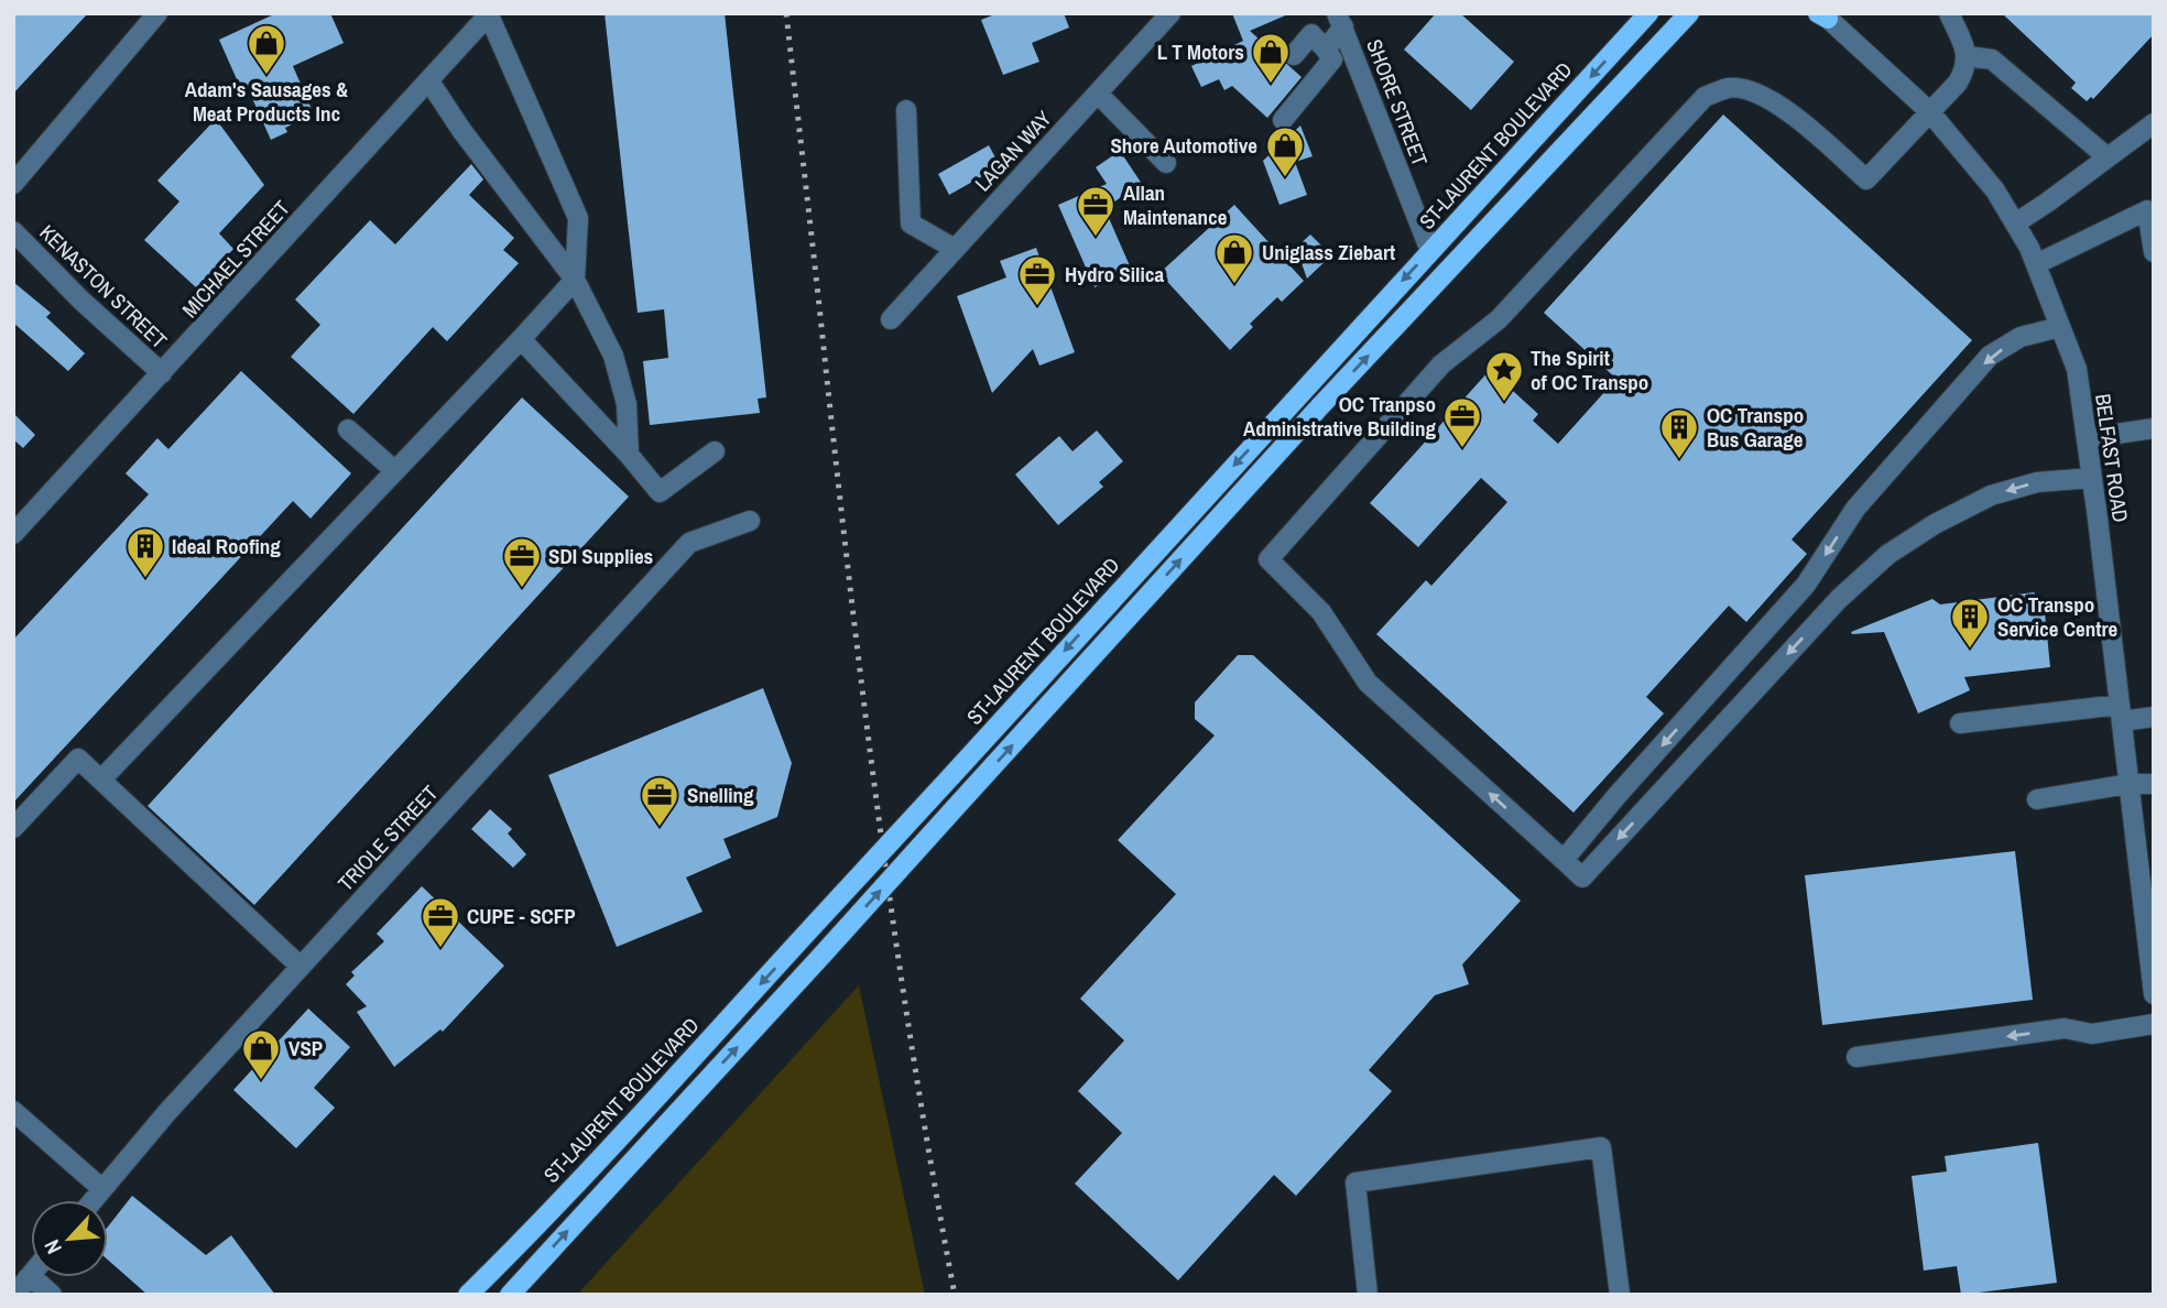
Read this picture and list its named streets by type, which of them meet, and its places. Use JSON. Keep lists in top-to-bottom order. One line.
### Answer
{"streets":{"main road":["ST-LAURENT BOULEVARD"],"street":["SHORE STREET","LAGAN WAY","MICHAEL STREET","KENASTON STREET","BELFAST ROAD","TRIOLE STREET"]},"crossings":[["SHORE STREET","ST-LAURENT BOULEVARD"],["MICHAEL STREET","KENASTON STREET"]],"places":{"shop":["Adam's Sausages & Meat Products Inc","L T Motors","Shore Automotive","Uniglass Ziebart","VSP"],"office":["Allan Maintenance","Hydro Silica","OC Tranpso Administrative Building","SDI Supplies","Snelling","CUPE - SCFP"],"place":["The Spirit of OC Transpo"],"building":["OC Transpo Bus Garage","Ideal Roofing","OC Transpo Service Centre"]},"north":"bottom left"}
